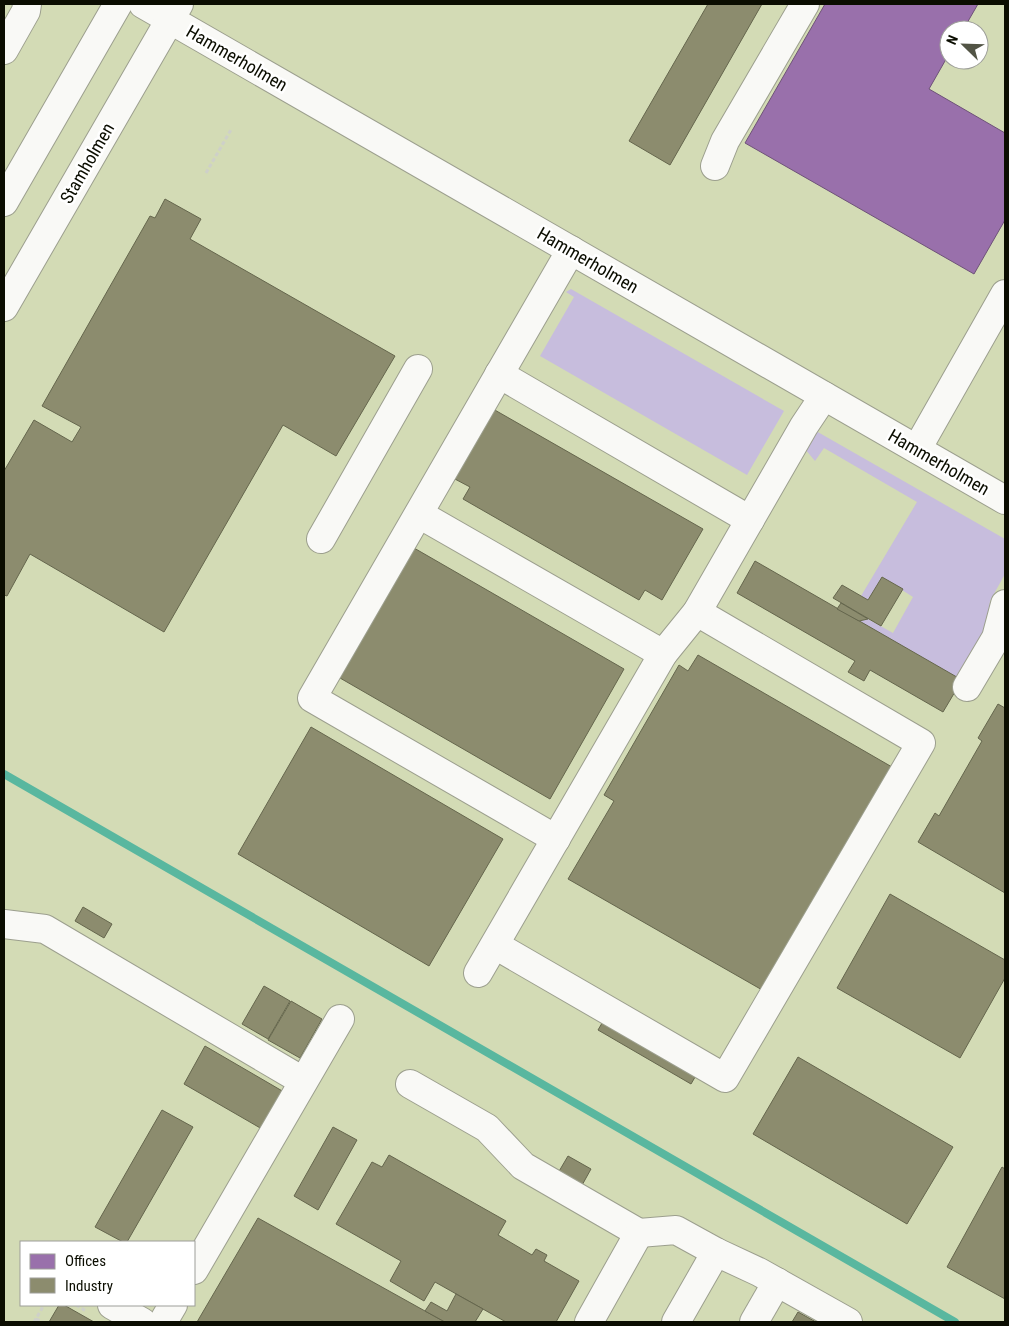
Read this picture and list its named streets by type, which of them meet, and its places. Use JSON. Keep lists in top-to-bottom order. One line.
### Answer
{"streets":{"street":["Hammerholmen","Stamholmen"]},"crossings":[["Hammerholmen","Stamholmen"]],"legend":["Offices","Industry"],"north":"top left"}
